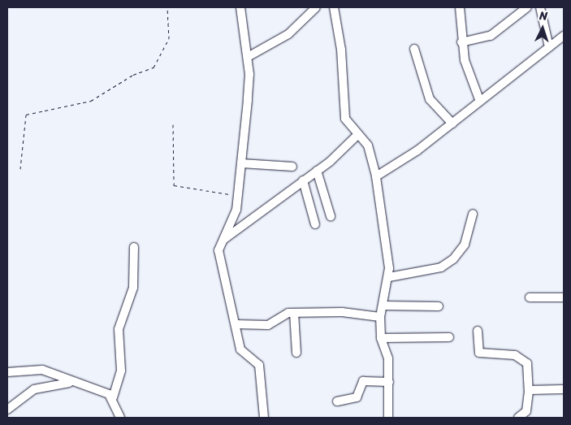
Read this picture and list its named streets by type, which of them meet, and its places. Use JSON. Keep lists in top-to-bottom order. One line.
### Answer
{"north":"top"}
